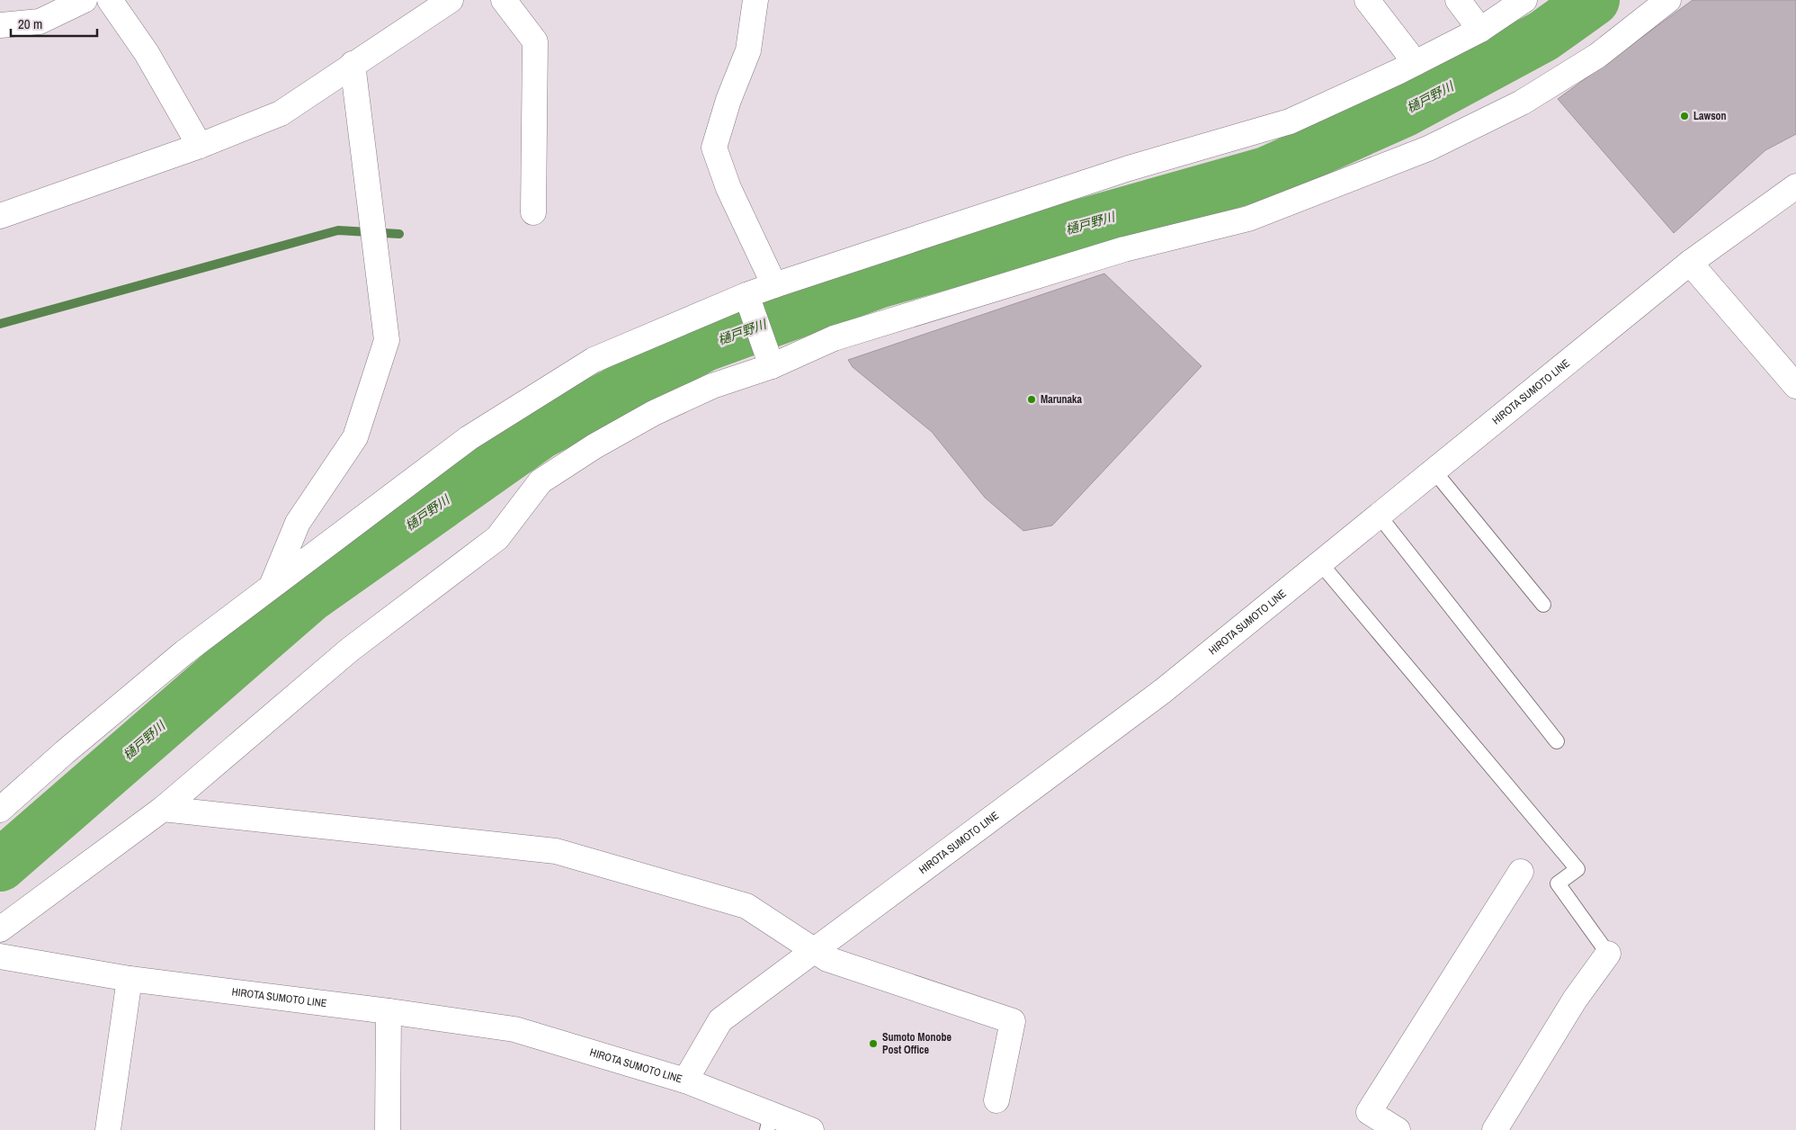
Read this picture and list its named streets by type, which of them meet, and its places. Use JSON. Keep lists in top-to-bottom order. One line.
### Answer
{"streets":{"street":["HIROTA SUMOTO LINE"]},"water":["樋戸野川"],"places":["Lawson","Marunaka","Sumoto Monobe Post Office"],"scale_bar":"20 m"}
